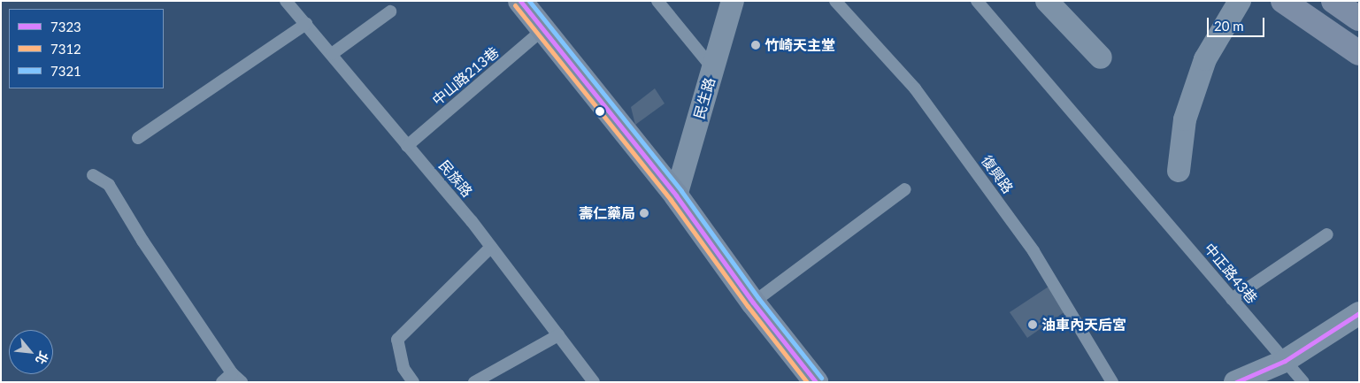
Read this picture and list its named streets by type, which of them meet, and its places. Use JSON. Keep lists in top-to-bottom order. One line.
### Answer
{"streets":{"street":["民生路"],"lane":["中山路213巷","復興路","民族路","中正路43巷"]},"crossings":[["中山路213巷","民族路"]],"places":["竹崎天主堂","壽仁藥局","油車內天后宮"],"lines":["transit line 7323","transit line 7321","transit line 7312"],"legend":["7323","7312","7321"],"scale_bar":"20 m","north":"bottom right"}
